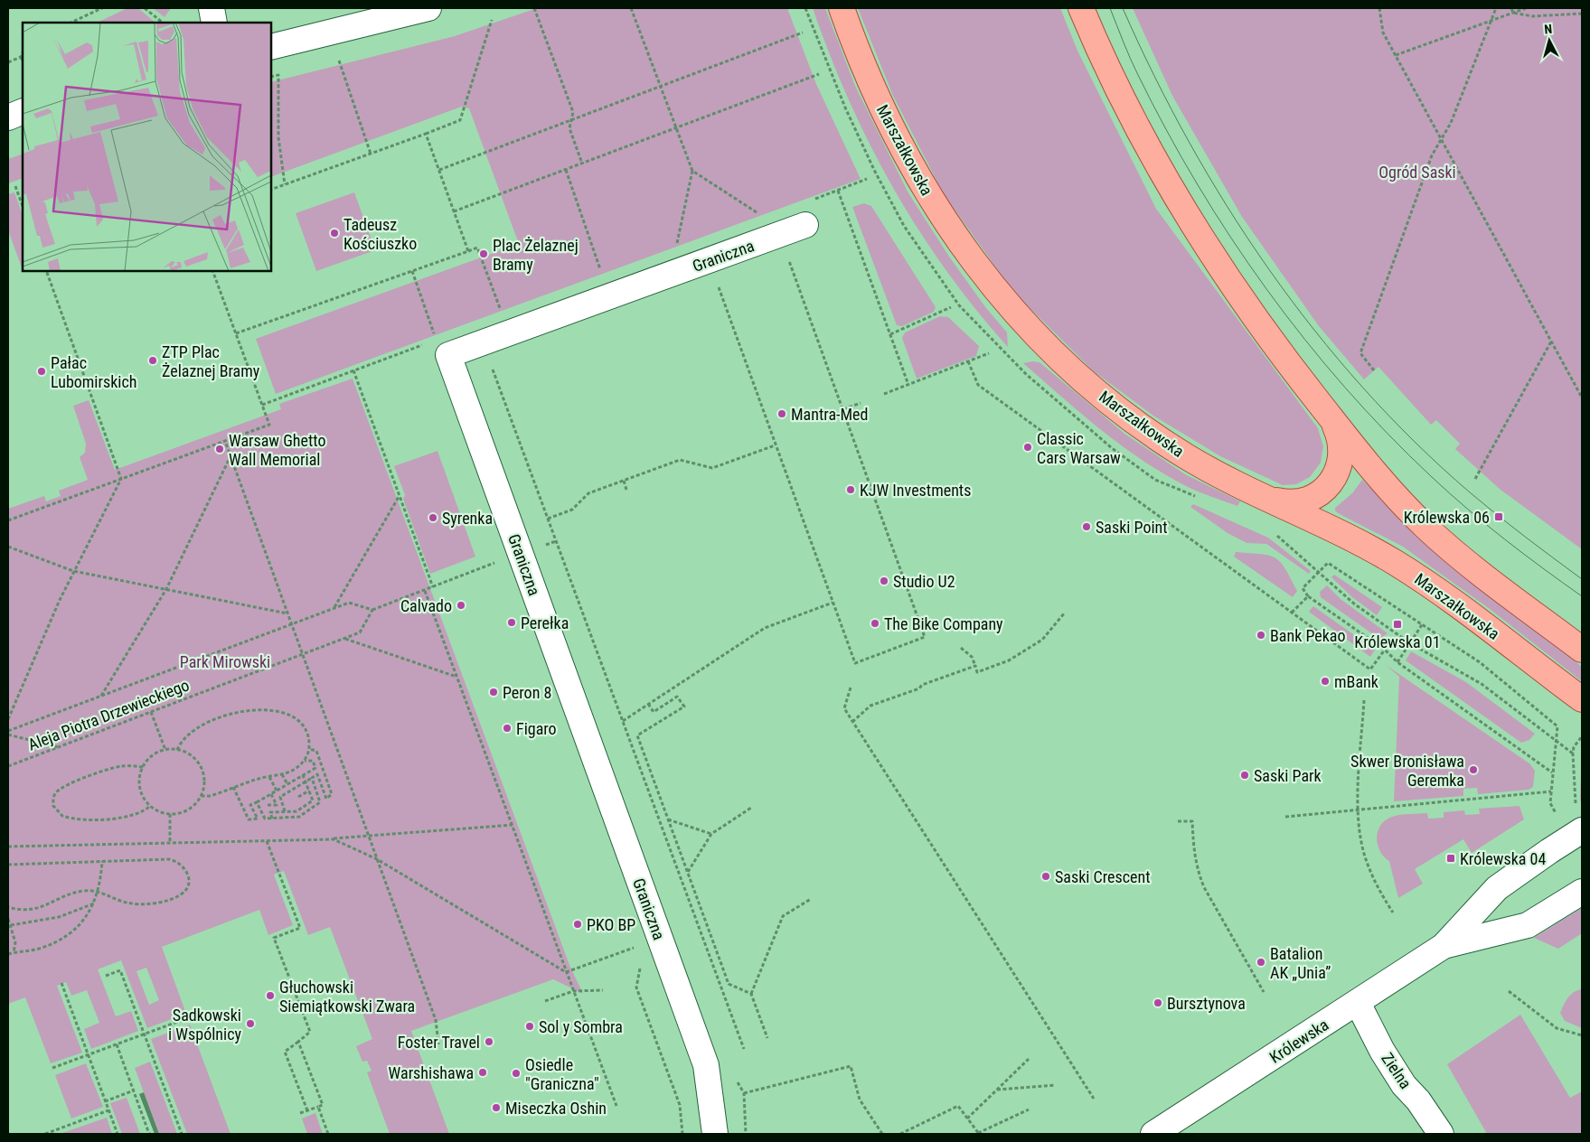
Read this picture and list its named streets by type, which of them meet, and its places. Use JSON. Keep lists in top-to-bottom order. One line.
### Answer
{"streets":{"main road":["Marszałkowska"],"street":["Graniczna","Królewska","Zielna"],"path":["Aleja Piotra Drzewieckiego"]},"crossings":[["Królewska","Zielna"]],"parks":["Ogród Saski","Park Mirowski"],"places":{"other":["Tadeusz Kościuszko","Plac Żelaznej Bramy","ZTP Plac Żelaznej Bramy","Pałac Lubomirskich","Mantra-Med","Classic Cars Warsaw","Warsaw Ghetto Wall Memorial","KJW Investments","Syrenka","Saski Point","Studio U2","Calvado","Perełka","The Bike Company","Bank Pekao","mBank","Peron 8","Figaro","Skwer Bronisława Geremka","Saski Park","Saski Crescent","PKO BP","Batalion AK „Unia”","Głuchowski Siemiątkowski Zwara","Bursztynova","Sadkowski i Wspólnicy","Sol y Sombra","Foster Travel","Warshishawa","Osiedle \"Graniczna\"","Miseczka Oshin"],"transit":["Królewska 06","Królewska 01","Królewska 04"]},"north":"top"}
